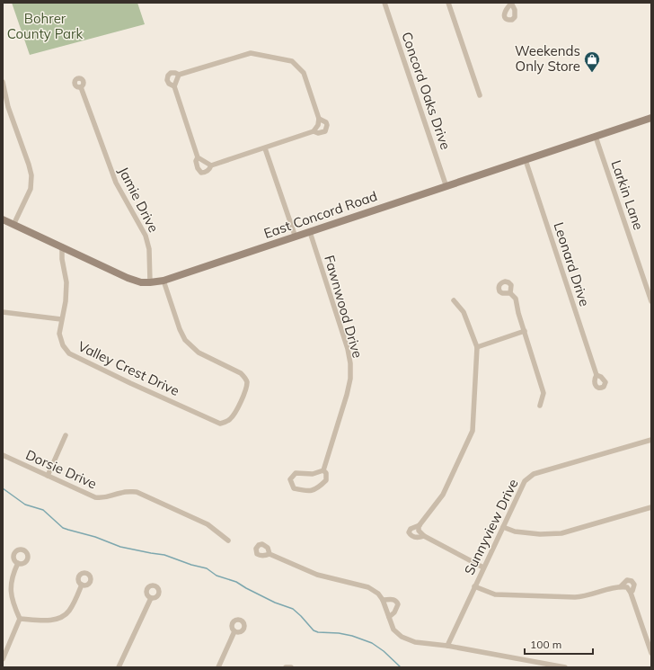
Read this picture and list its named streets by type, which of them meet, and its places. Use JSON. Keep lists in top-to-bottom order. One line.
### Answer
{"streets":{"street":["Concord Oaks Drive","Larkin Lane","Jamie Drive","East Concord Road","Leonard Drive","Fawnwood Drive","Valley Crest Drive","Dorsie Drive","Sunnyview Drive"]},"crossings":[["Concord Oaks Drive","East Concord Road"],["Larkin Lane","East Concord Road"],["Jamie Drive","East Concord Road"],["East Concord Road","Leonard Drive"],["East Concord Road","Fawnwood Drive"],["East Concord Road","Valley Crest Drive"]],"parks":["Bohrer County Park"],"places":{"shop":["Weekends Only Store"]},"scale_bar":"100 m"}
